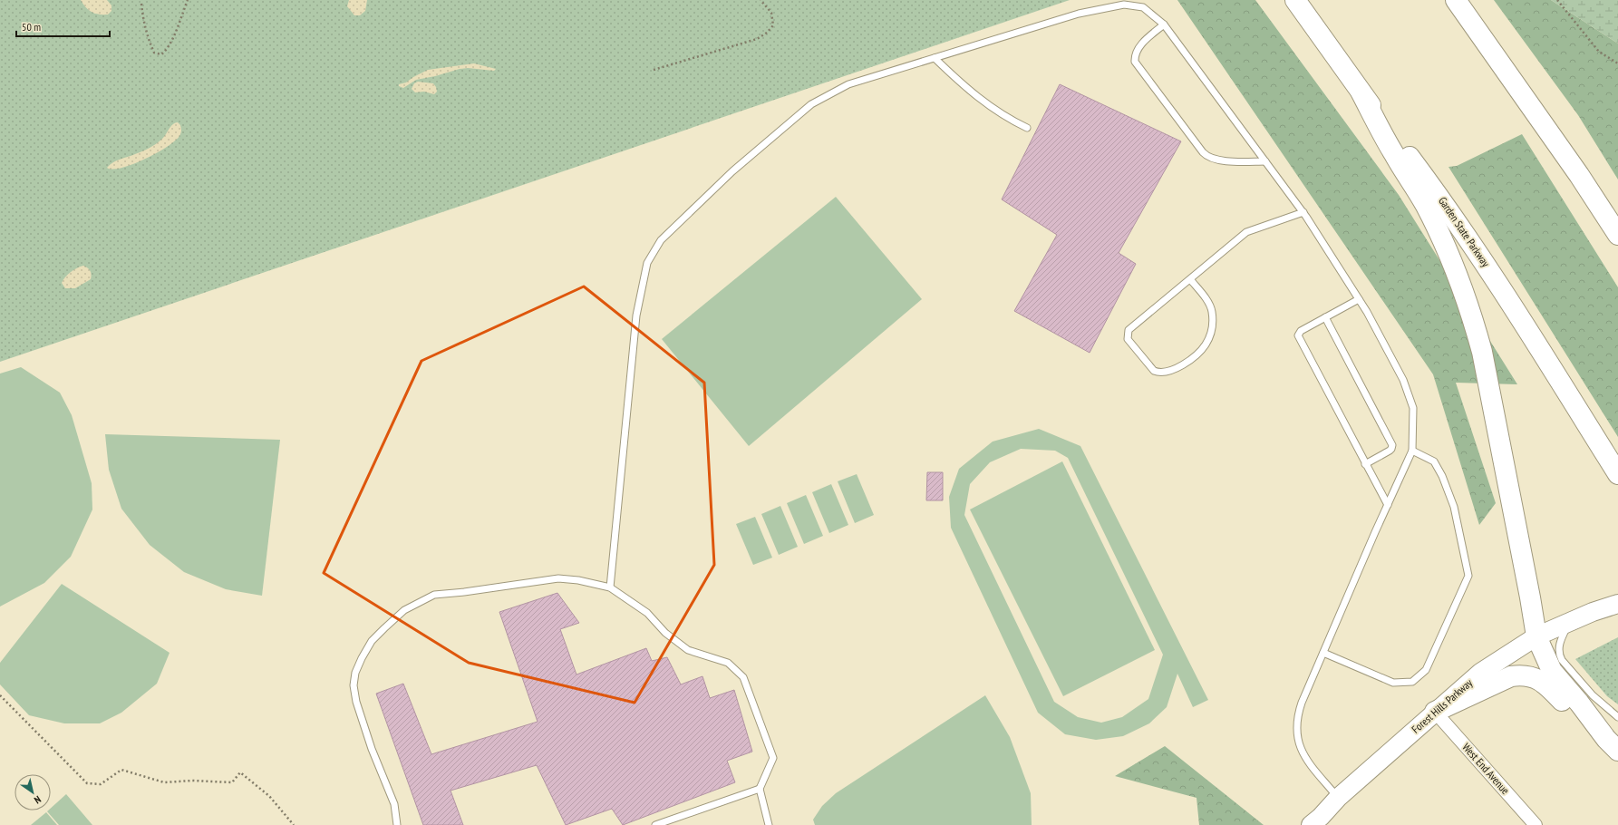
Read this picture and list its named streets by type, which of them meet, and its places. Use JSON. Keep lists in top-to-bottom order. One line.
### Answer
{"streets":{"highway":["Garden State Parkway"],"main road":["Forest Hills Parkway"],"street":["West End Avenue"]},"crossings":[["Forest Hills Parkway","West End Avenue"]],"scale_bar":"50 m","north":"bottom right"}
